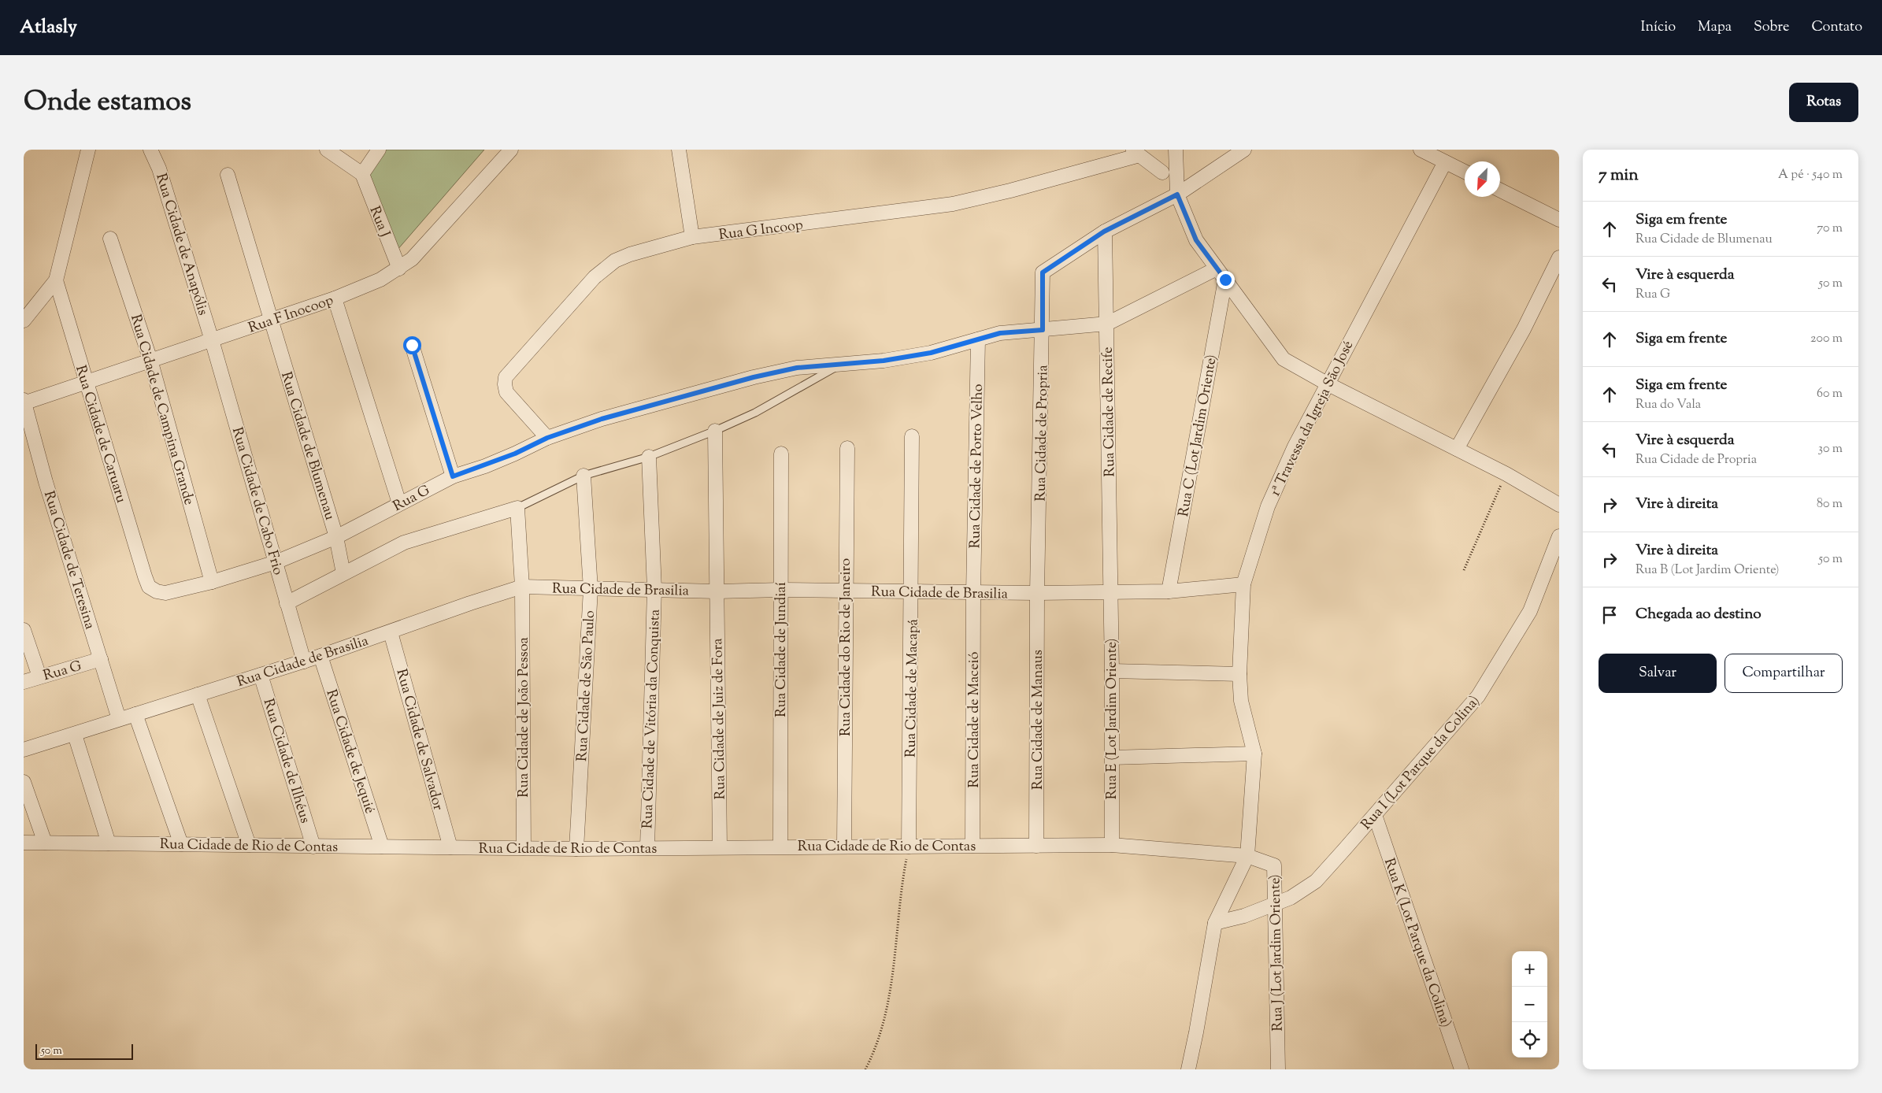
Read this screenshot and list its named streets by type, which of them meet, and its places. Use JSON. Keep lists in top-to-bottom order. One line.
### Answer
{"streets":{"street":["Rua J","Rua G Incoop","Rua Cidade de Anapólis","Rua F Inocoop","Rua Cidade de Campina Grande","Rua Cidade de Recife","1ª Travessa da Igreja São José","Rua Cidade de Propria","Rua Cidade de Caruaru","Rua C (Lot Jardim Oriente)","Rua Cidade de Blumenau","Rua Cidade de Porto Velho","Rua G","Rua Cidade de Cabo Frio","Rua Cidade de Teresina","Rua Cidade de Brasilia","Rua Cidade do Rio de Janeiro","Rua Cidade de Jundiaí","Rua Cidade de São Paulo","Rua Cidade de Macapá","Rua Cidade de João Pessoa","Rua Cidade de Vitória da Conquista","Rua Cidade de Juiz de Fora","Rua E (Lot Jardim Oriente)","Rua Cidade de Maceió","Rua Cidade de Manaus","Rua Cidade de Salvador","Rua Cidade de Jequié","Rua Cidade de Ilhéus","Rua I (Lot Parque da Colina)","Rua Cidade de Rio de Contas","Rua K (Lot Parque da Colina)","Rua J (Lot Jardim Oriente)"]},"crossings":[["Rua J","Rua F Inocoop"],["Rua G Incoop","Rua G"],["Rua Cidade de Anapólis","Rua F Inocoop"],["Rua Cidade de Anapólis","Rua Cidade de Cabo Frio"],["Rua F Inocoop","Rua Cidade de Campina Grande"],["Rua F Inocoop","Rua Cidade de Caruaru"],["Rua F Inocoop","Rua Cidade de Blumenau"],["Rua F Inocoop","Rua Cidade de Cabo Frio"],["Rua F Inocoop","Rua Cidade de Teresina"],["Rua Cidade de Campina Grande","Rua G"],["Rua Cidade de Recife","Rua Cidade de Propria"],["Rua Cidade de Recife","Rua G"],["Rua Cidade de Recife","Rua Cidade de Brasilia"],["Rua Cidade de Recife","Rua E (Lot Jardim Oriente)"],["1ª Travessa da Igreja São José","Rua Cidade de Brasilia"],["1ª Travessa da Igreja São José","Rua Cidade de Rio de Contas"],["1ª Travessa da Igreja São José","Rua J (Lot Jardim Oriente)"],["Rua Cidade de Propria","Rua G"],["Rua Cidade de Propria","Rua Cidade de Brasilia"],["Rua Cidade de Propria","Rua Cidade de Manaus"],["Rua Cidade de Caruaru","Rua G"],["Rua C (Lot Jardim Oriente)","Rua Cidade de Brasilia"],["Rua Cidade de Blumenau","Rua G"],["Rua Cidade de Porto Velho","Rua G"],["Rua Cidade de Porto Velho","Rua Cidade de Brasilia"],["Rua Cidade de Porto Velho","Rua Cidade de Maceió"],["Rua G","Rua Cidade de Cabo Frio"],["Rua G","Rua Cidade de Teresina"],["Rua Cidade de Cabo Frio","Rua Cidade de Brasilia"],["Rua Cidade de Teresina","Rua Cidade de Brasilia"],["Rua Cidade de Brasilia","Rua Cidade do Rio de Janeiro"],["Rua Cidade de Brasilia","Rua Cidade de Jundiaí"],["Rua Cidade de Brasilia","Rua Cidade de São Paulo"],["Rua Cidade de Brasilia","Rua Cidade de Macapá"],["Rua Cidade de Brasilia","Rua Cidade de João Pessoa"],["Rua Cidade de Brasilia","Rua Cidade de Vitória da Conquista"],["Rua Cidade de Brasilia","Rua Cidade de Juiz de Fora"],["Rua Cidade de Brasilia","Rua E (Lot Jardim Oriente)"],["Rua Cidade de Brasilia","Rua Cidade de Maceió"],["Rua Cidade de Brasilia","Rua Cidade de Manaus"],["Rua Cidade de Brasilia","Rua Cidade de Salvador"],["Rua Cidade de Brasilia","Rua Cidade de Jequié"],["Rua Cidade de Brasilia","Rua Cidade de Ilhéus"],["Rua Cidade do Rio de Janeiro","Rua Cidade de Rio de Contas"],["Rua Cidade de Jundiaí","Rua Cidade de Rio de Contas"],["Rua Cidade de São Paulo","Rua Cidade de Rio de Contas"],["Rua Cidade de Macapá","Rua Cidade de Rio de Contas"],["Rua Cidade de João Pessoa","Rua Cidade de Rio de Contas"],["Rua Cidade de Vitória da Conquista","Rua Cidade de Rio de Contas"],["Rua Cidade de Juiz de Fora","Rua Cidade de Rio de Contas"],["Rua E (Lot Jardim Oriente)","Rua Cidade de Rio de Contas"],["Rua Cidade de Maceió","Rua Cidade de Rio de Contas"],["Rua Cidade de Manaus","Rua Cidade de Rio de Contas"],["Rua Cidade de Salvador","Rua Cidade de Rio de Contas"],["Rua Cidade de Jequié","Rua Cidade de Rio de Contas"],["Rua Cidade de Ilhéus","Rua Cidade de Rio de Contas"],["Rua I (Lot Parque da Colina)","Rua K (Lot Parque da Colina)"],["Rua I (Lot Parque da Colina)","Rua J (Lot Jardim Oriente)"],["Rua Cidade de Rio de Contas","Rua J (Lot Jardim Oriente)"]],"scale_bar":"50 m","north":"bottom left","page":{"header":"Atlasly","nav":["Início","Mapa","Sobre","Contato"],"title":"Onde estamos","buttons":["Rotas",["Salvar","Compartilhar"]],"heading":["7 min","A pé · 540 m"],"list":[["Siga em frente","Rua Cidade de Blumenau","70 m"],["Vire à esquerda","Rua G","50 m"],["Siga em frente","200 m"],["Siga em frente","Rua do Vala","60 m"],["Vire à esquerda","Rua Cidade de Propria","30 m"],["Vire à direita","80 m"],["Vire à direita","Rua B (Lot Jardim Oriente)","50 m"],"Chegada ao destino"],"map_buttons":["+","−"],"scale":"50 m"}}
